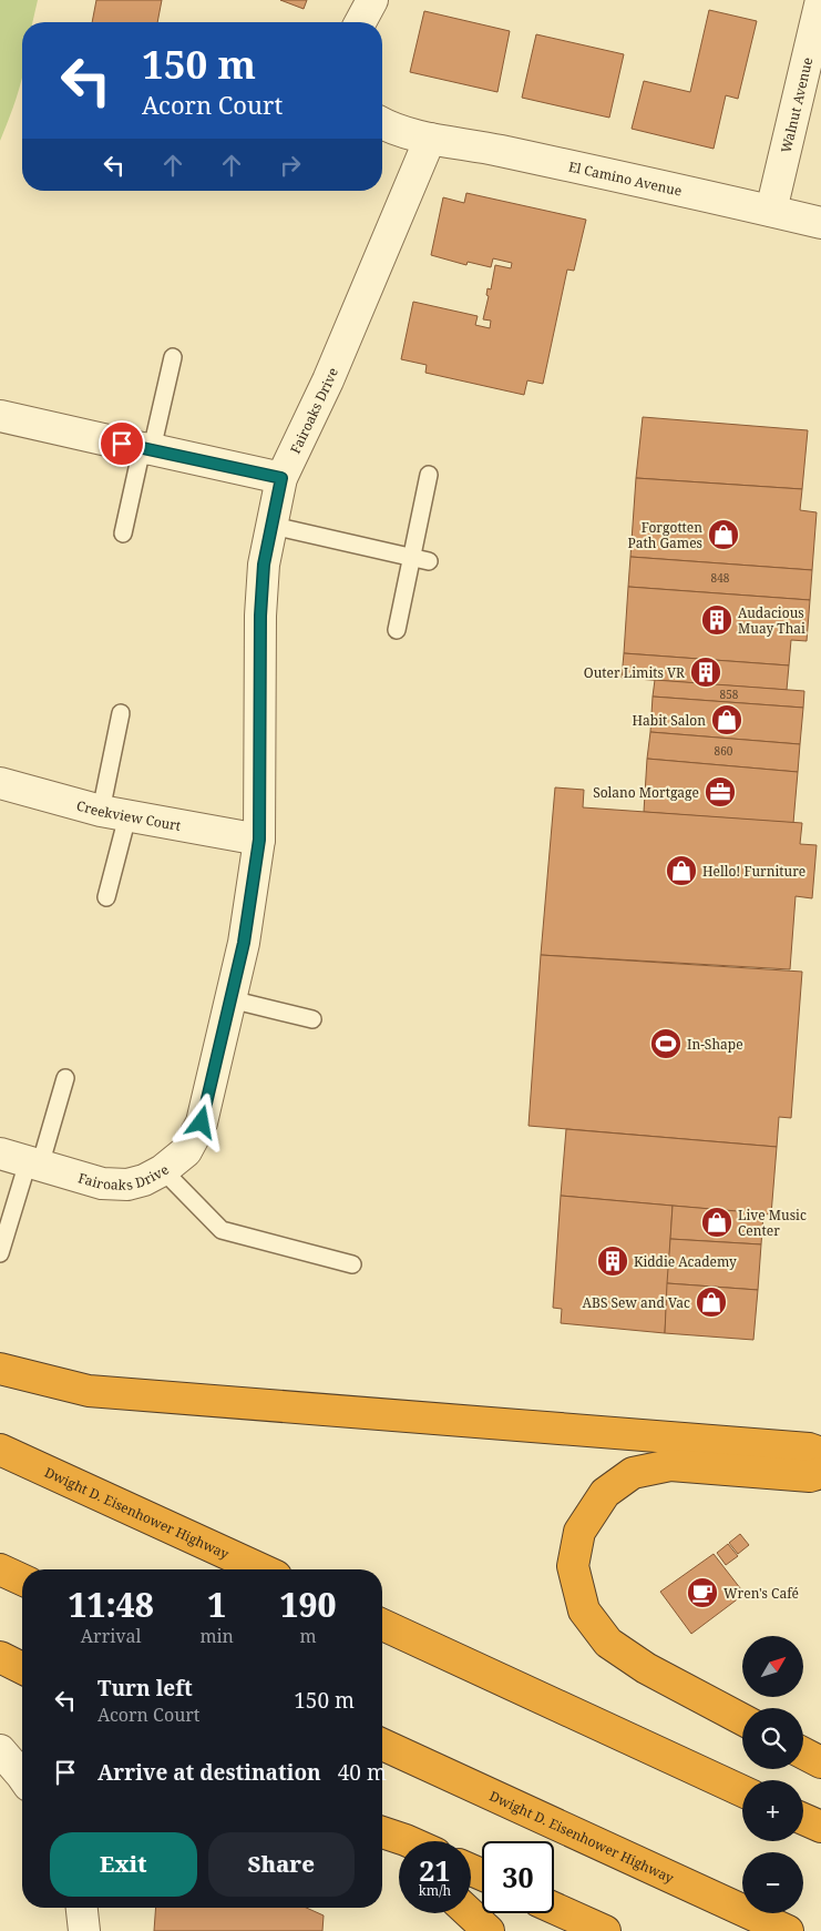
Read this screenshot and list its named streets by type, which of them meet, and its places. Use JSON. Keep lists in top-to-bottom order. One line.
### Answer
{"streets":{"highway":["Dwight D. Eisenhower Highway"],"street":["Walnut Avenue","El Camino Avenue","Fairoaks Drive","Creekview Court"]},"crossings":[["Walnut Avenue","El Camino Avenue"],["El Camino Avenue","Fairoaks Drive"],["Fairoaks Drive","Creekview Court"]],"places":{"shop":["Forgotten Path Games","Habit Salon","Hello! Furniture","Live Music Center","ABS Sew and Vac"],"building":["Audacious Muay Thai","Outer Limits VR","Kiddie Academy"],"office":["Solano Mortgage"],"sports":["In-Shape"],"cafe":["Wren's Café"]},"house_numbers":["848","858","860"],"north":"top right","page":{"turn":["150 m","Acorn Court"],"eta":["11:48","Arrival","1","min","190","m"],"map_buttons":["+","−"],"list":[{"name":"Turn left","note":"Acorn Court","value":"150 m"},{"name":"Arrive at destination","value":"40 m"}],"buttons":["Exit","Share"],"speed":"21 km/h","limit":"30"}}
